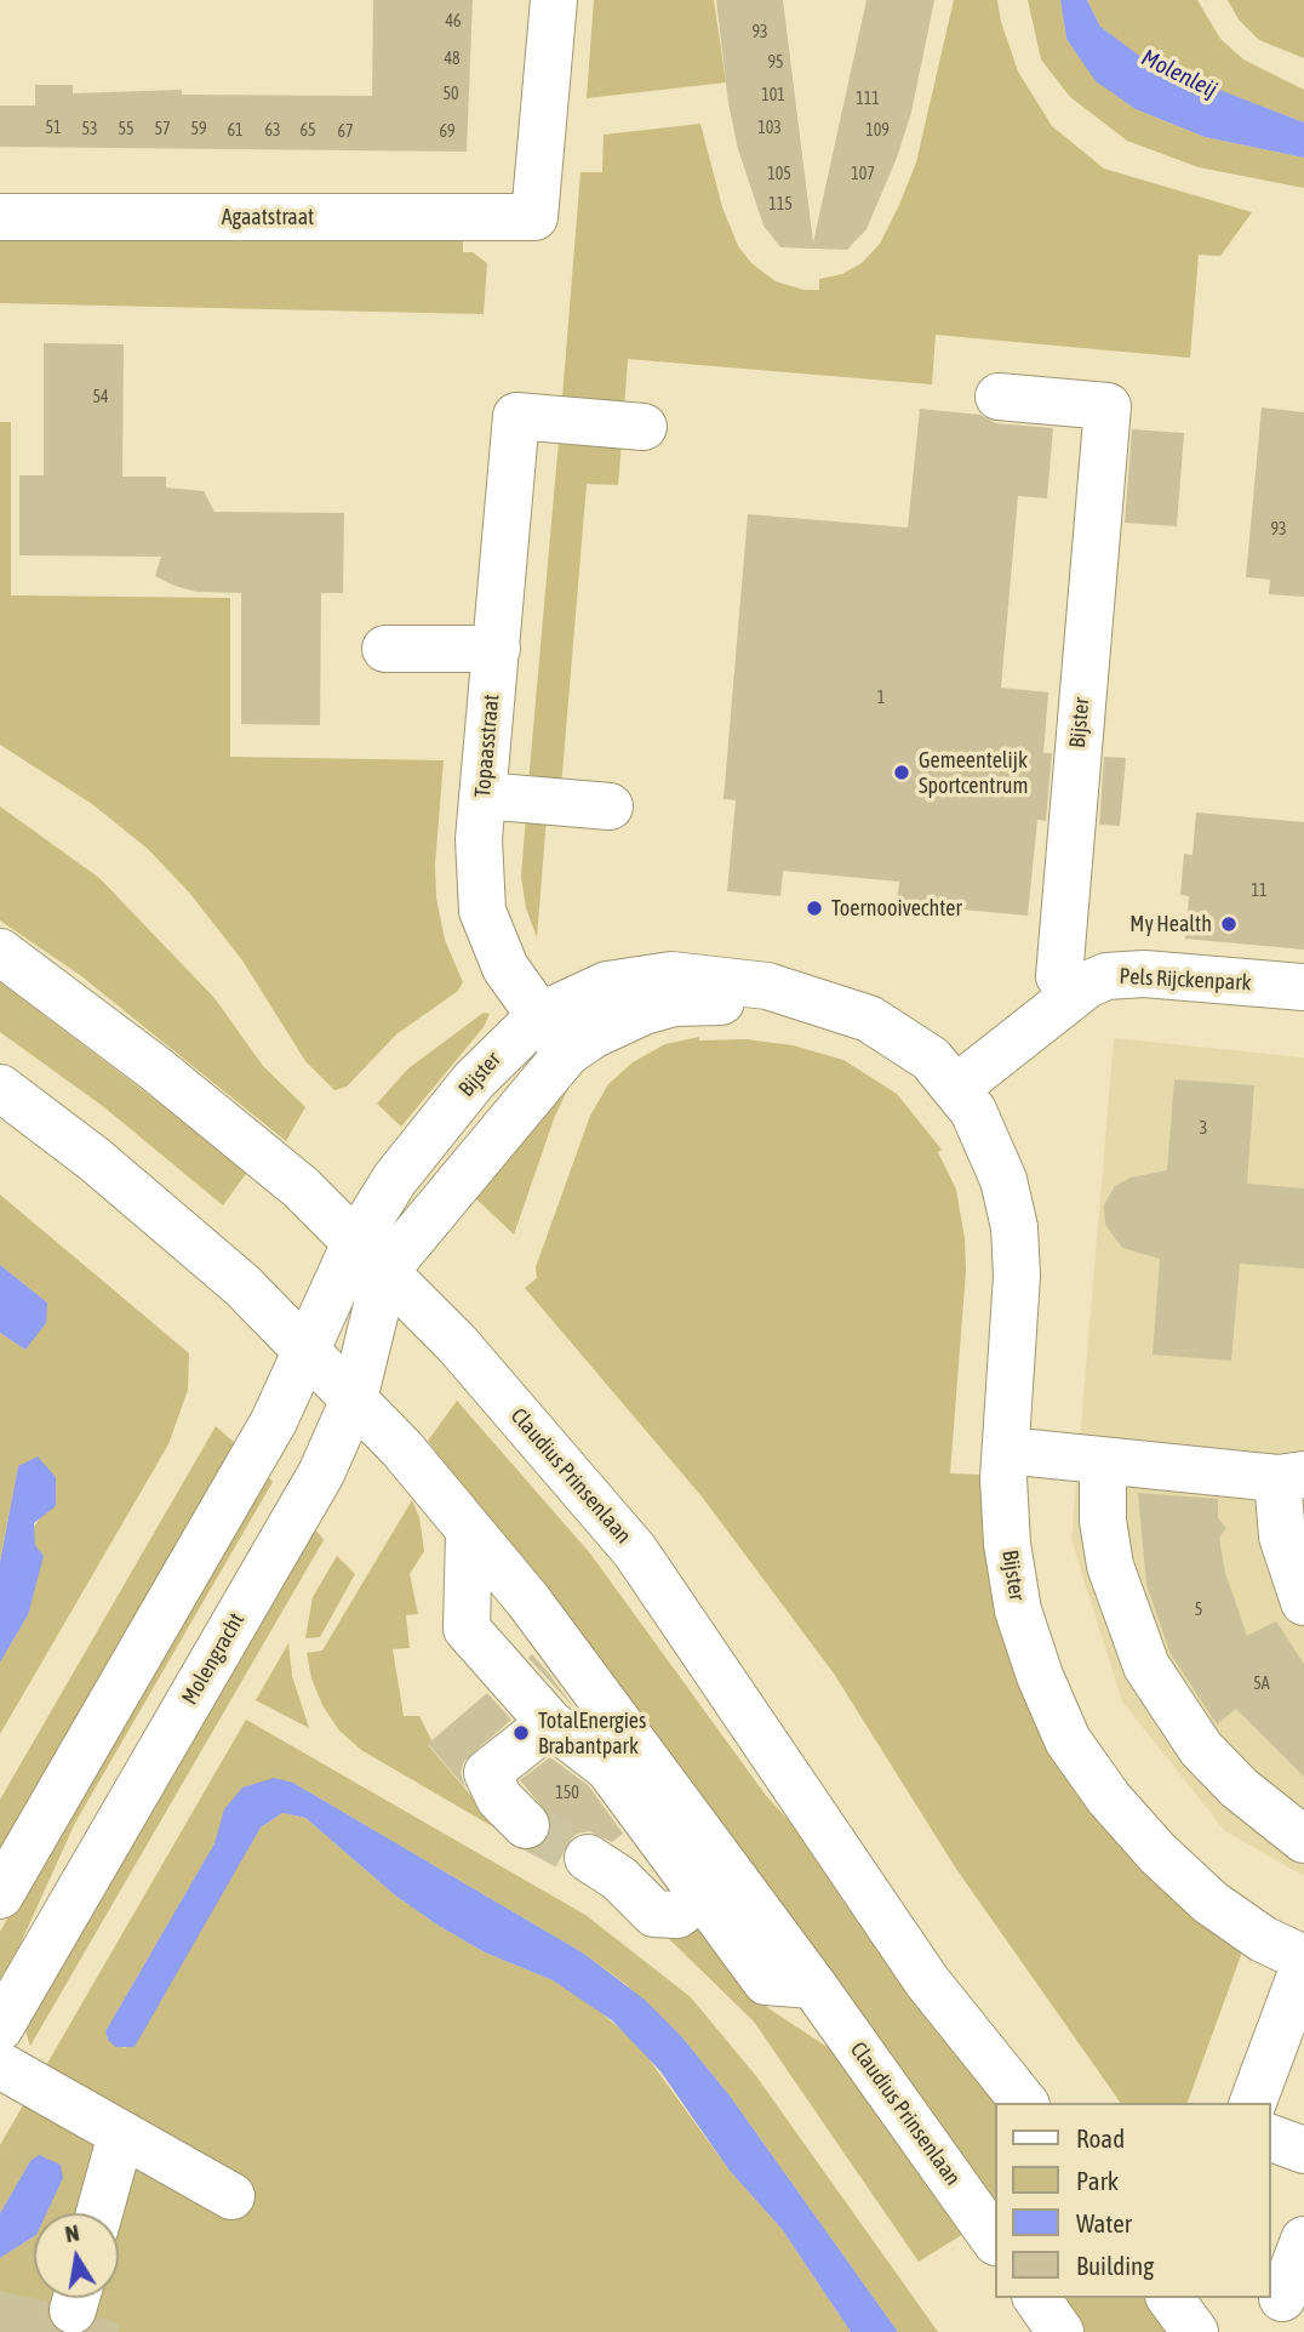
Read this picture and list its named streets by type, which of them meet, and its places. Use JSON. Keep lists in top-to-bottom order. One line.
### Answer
{"streets":{"street":["Agaatstraat","Bijster","Topaasstraat","Pels Rijckenpark","Claudius Prinsenlaan","Molengracht"]},"crossings":[["Bijster","Topaasstraat"],["Bijster","Pels Rijckenpark"],["Bijster","Claudius Prinsenlaan"],["Bijster","Molengracht"],["Claudius Prinsenlaan","Molengracht"]],"water":["Molenleij"],"places":["Gemeentelijk Sportcentrum","Toernooivechter","My Health","TotalEnergies Brabantpark"],"house_numbers":["46","93","48","95","50","101","111","51","103","53","55","57","59","61","63","65","109","67","69","105","107","115","54","93","1","11","3","5","5A","150"],"legend":["Road","Park","Water","Building"],"north":"top"}
